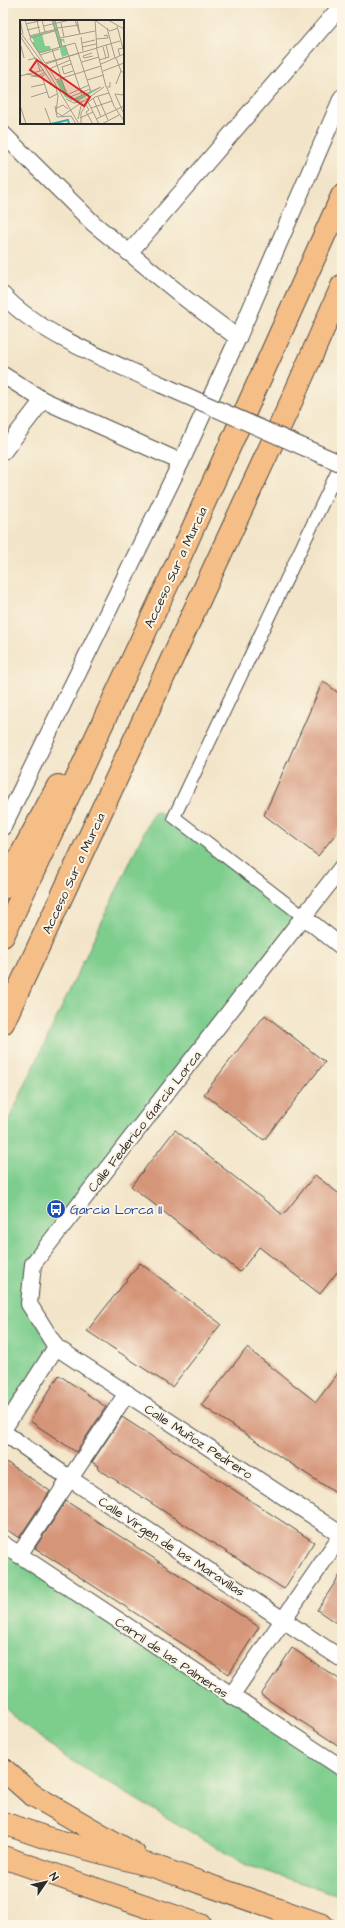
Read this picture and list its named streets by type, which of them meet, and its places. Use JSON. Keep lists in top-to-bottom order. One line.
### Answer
{"streets":{"highway":["Acceso Sur a Murcia"],"street":["Calle Federico García Lorca","Calle Muñoz Pedrero","Calle Virgen de las Maravillas","Carril de las Palmeras"]},"crossings":[["Calle Federico García Lorca","Calle Muñoz Pedrero"]],"places":{"bus stop":["García Lorca II"]},"north":"top right"}
